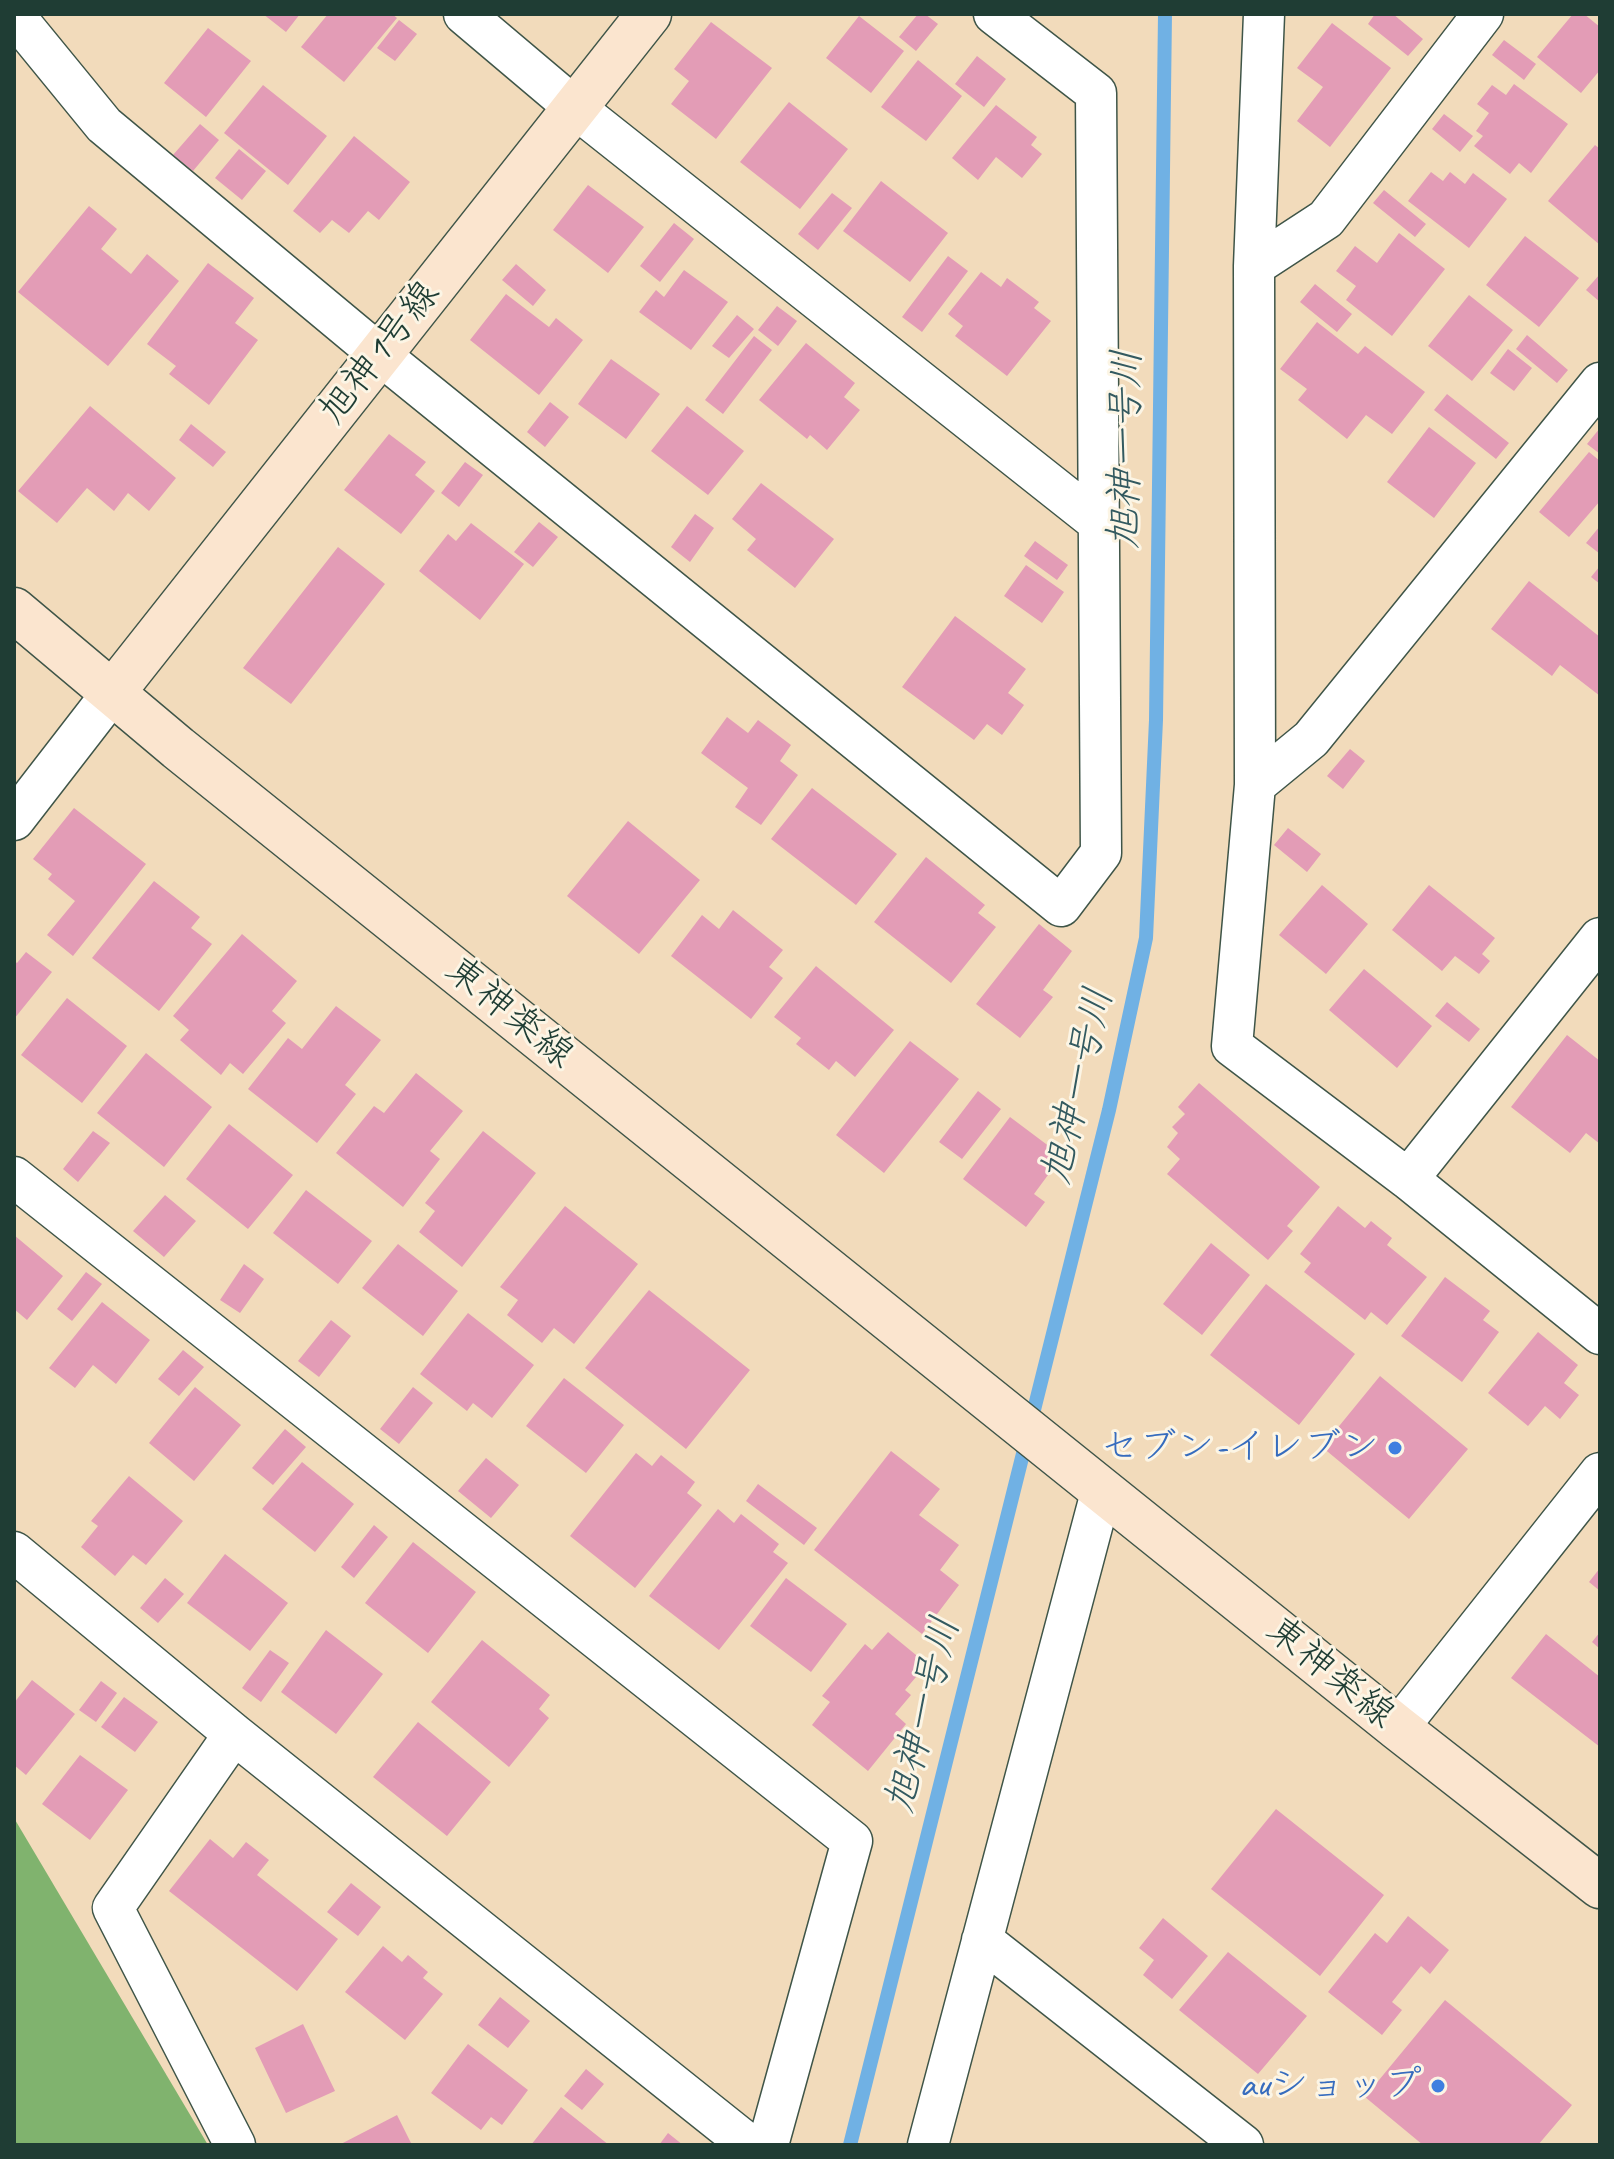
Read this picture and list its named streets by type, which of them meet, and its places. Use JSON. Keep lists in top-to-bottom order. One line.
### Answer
{"streets":{"main road":["旭神1号線","東神楽線"]},"crossings":[["旭神1号線","東神楽線"]],"water":["旭神一号川"],"places":["セブン-イレブン","auショップ"]}
